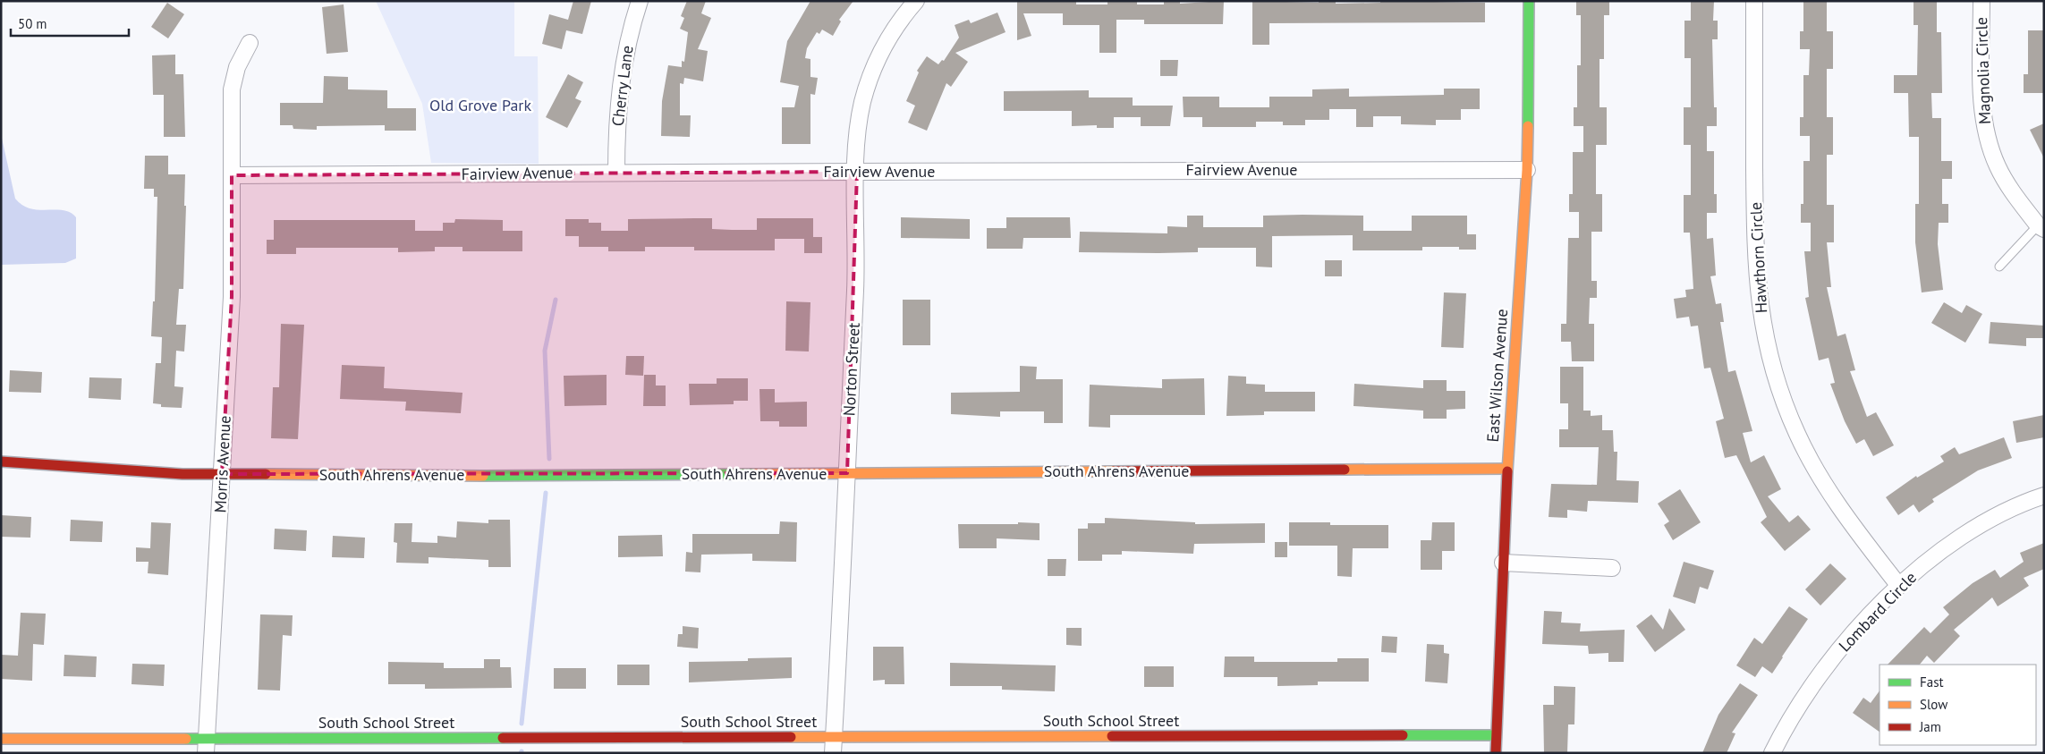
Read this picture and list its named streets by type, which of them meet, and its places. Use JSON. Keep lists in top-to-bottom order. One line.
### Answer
{"streets":{"street":["Magnolia Circle","Cherry Lane","Fairview Avenue","Hawthorn Circle","Norton Street","East Wilson Avenue","Morris Avenue","South Ahrens Avenue","Lombard Circle","South School Street"]},"crossings":[["Cherry Lane","Fairview Avenue"],["Fairview Avenue","Norton Street"],["Fairview Avenue","East Wilson Avenue"],["Fairview Avenue","Morris Avenue"],["Hawthorn Circle","Lombard Circle"],["Norton Street","South Ahrens Avenue"],["Norton Street","South School Street"],["East Wilson Avenue","South Ahrens Avenue"],["East Wilson Avenue","South School Street"],["Morris Avenue","South Ahrens Avenue"],["Morris Avenue","South School Street"]],"parks":["Old Grove Park"],"legend":["Fast","Slow","Jam"],"scale_bar":"50 m"}
